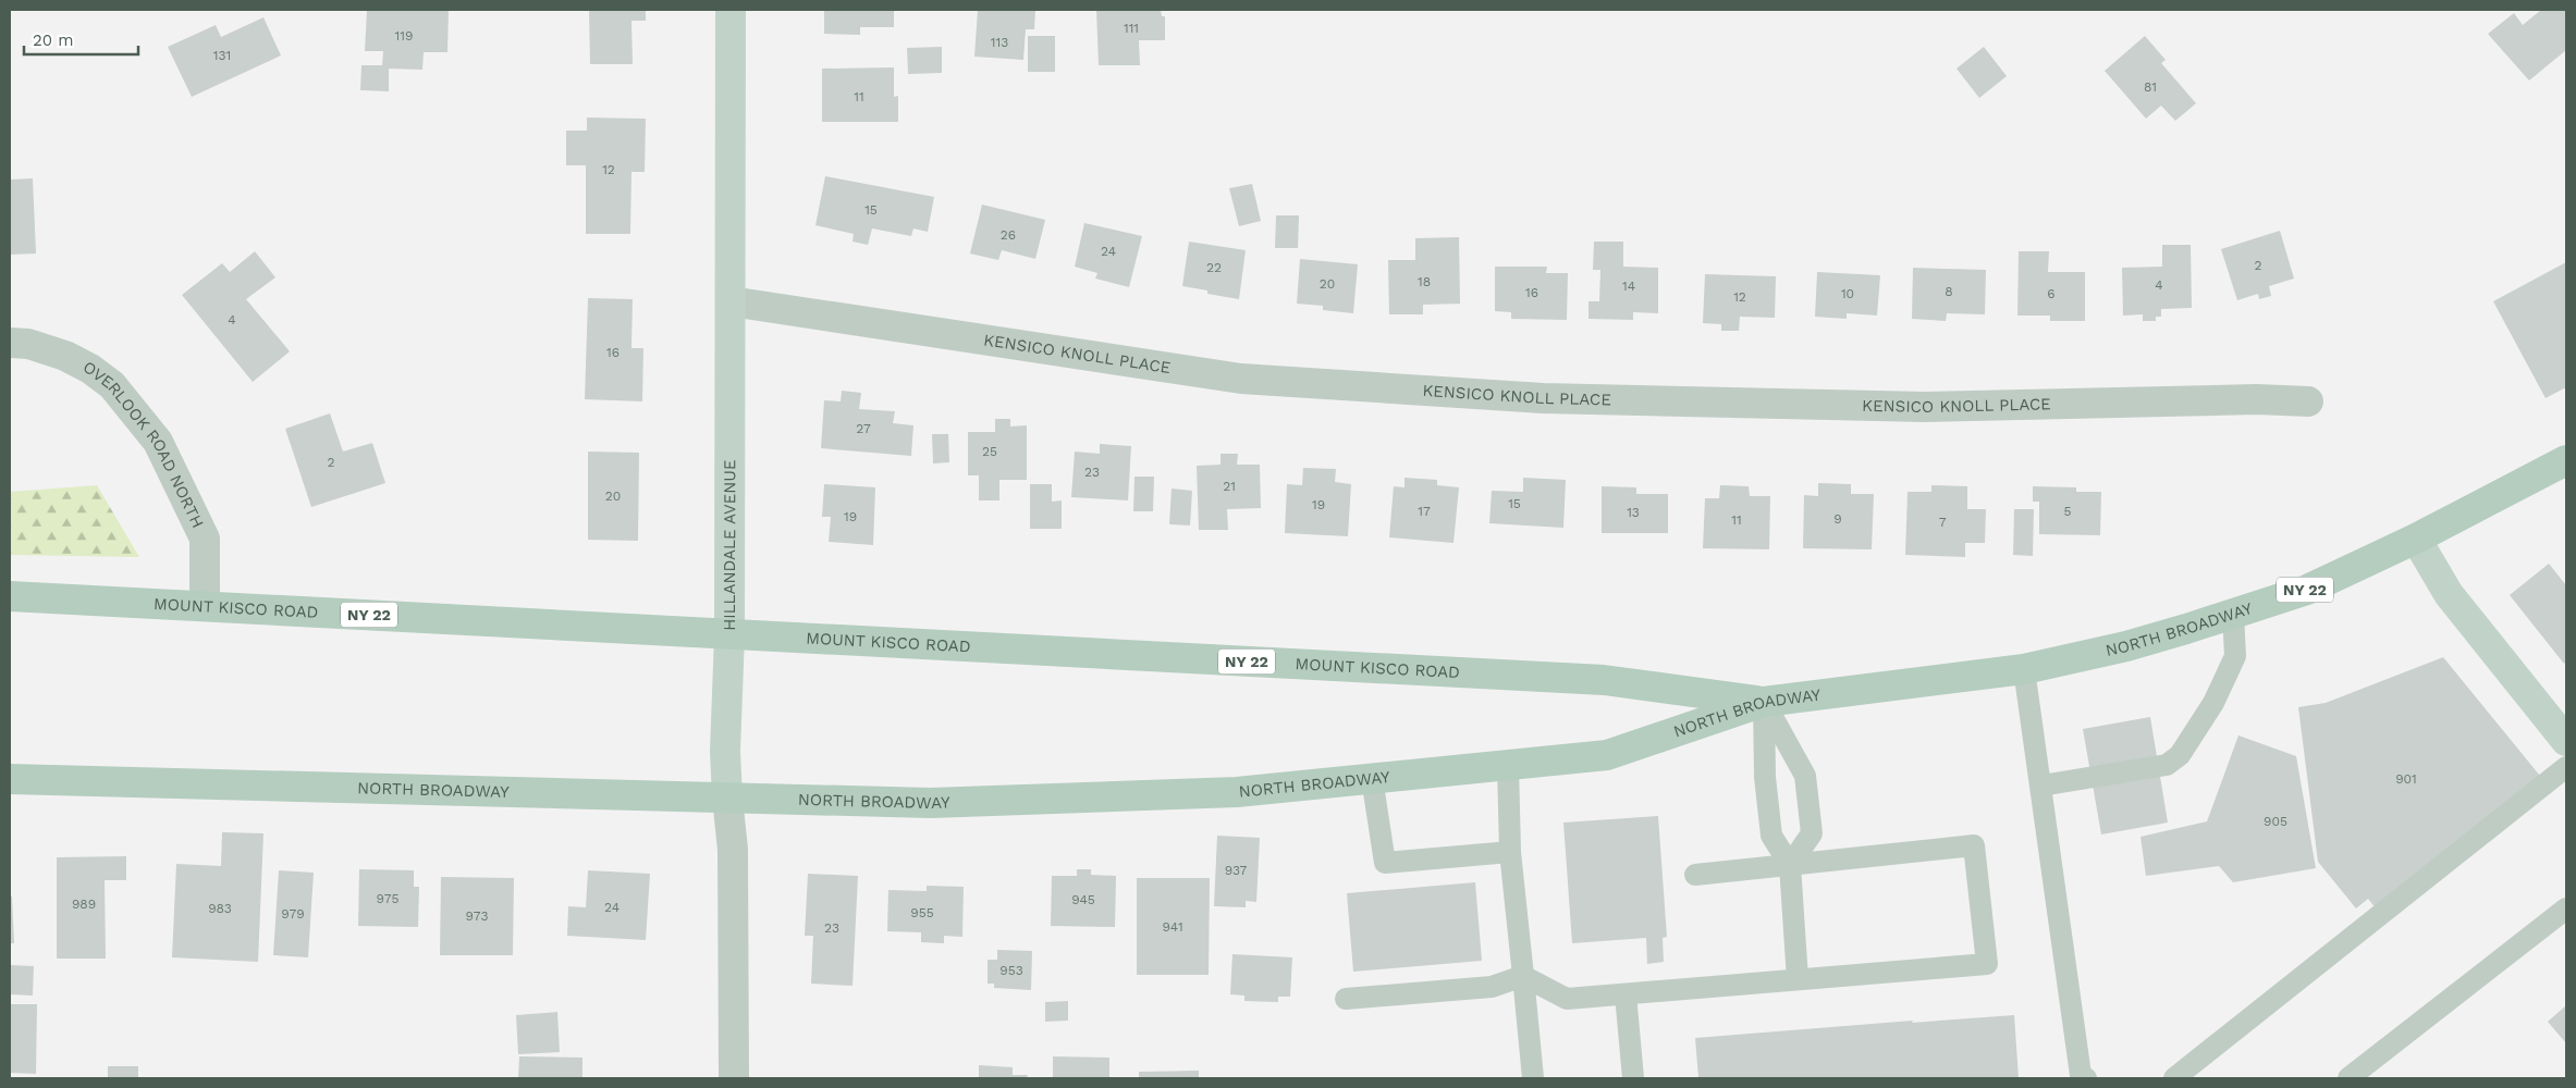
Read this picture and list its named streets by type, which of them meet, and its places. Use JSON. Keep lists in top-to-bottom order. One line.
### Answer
{"streets":{"main road":["NY 22","MOUNT KISCO ROAD","NORTH BROADWAY"],"street":["KENSICO KNOLL PLACE","OVERLOOK ROAD NORTH","HILLANDALE AVENUE"]},"crossings":[["KENSICO KNOLL PLACE","HILLANDALE AVENUE"],["OVERLOOK ROAD NORTH","MOUNT KISCO ROAD"],["HILLANDALE AVENUE","MOUNT KISCO ROAD"],["HILLANDALE AVENUE","NORTH BROADWAY"],["MOUNT KISCO ROAD","NORTH BROADWAY"]],"house_numbers":["111","119","113","131","81","11","12","15","26","24","2","22","18","20","4","14","8","16","10","6","12","4","16","27","25","2","23","21","20","15","19","17","5","13","19","9","11","7","901","905","937","975","945","989","24","983","955","979","973","941","23","953"],"scale_bar":"20 m"}
